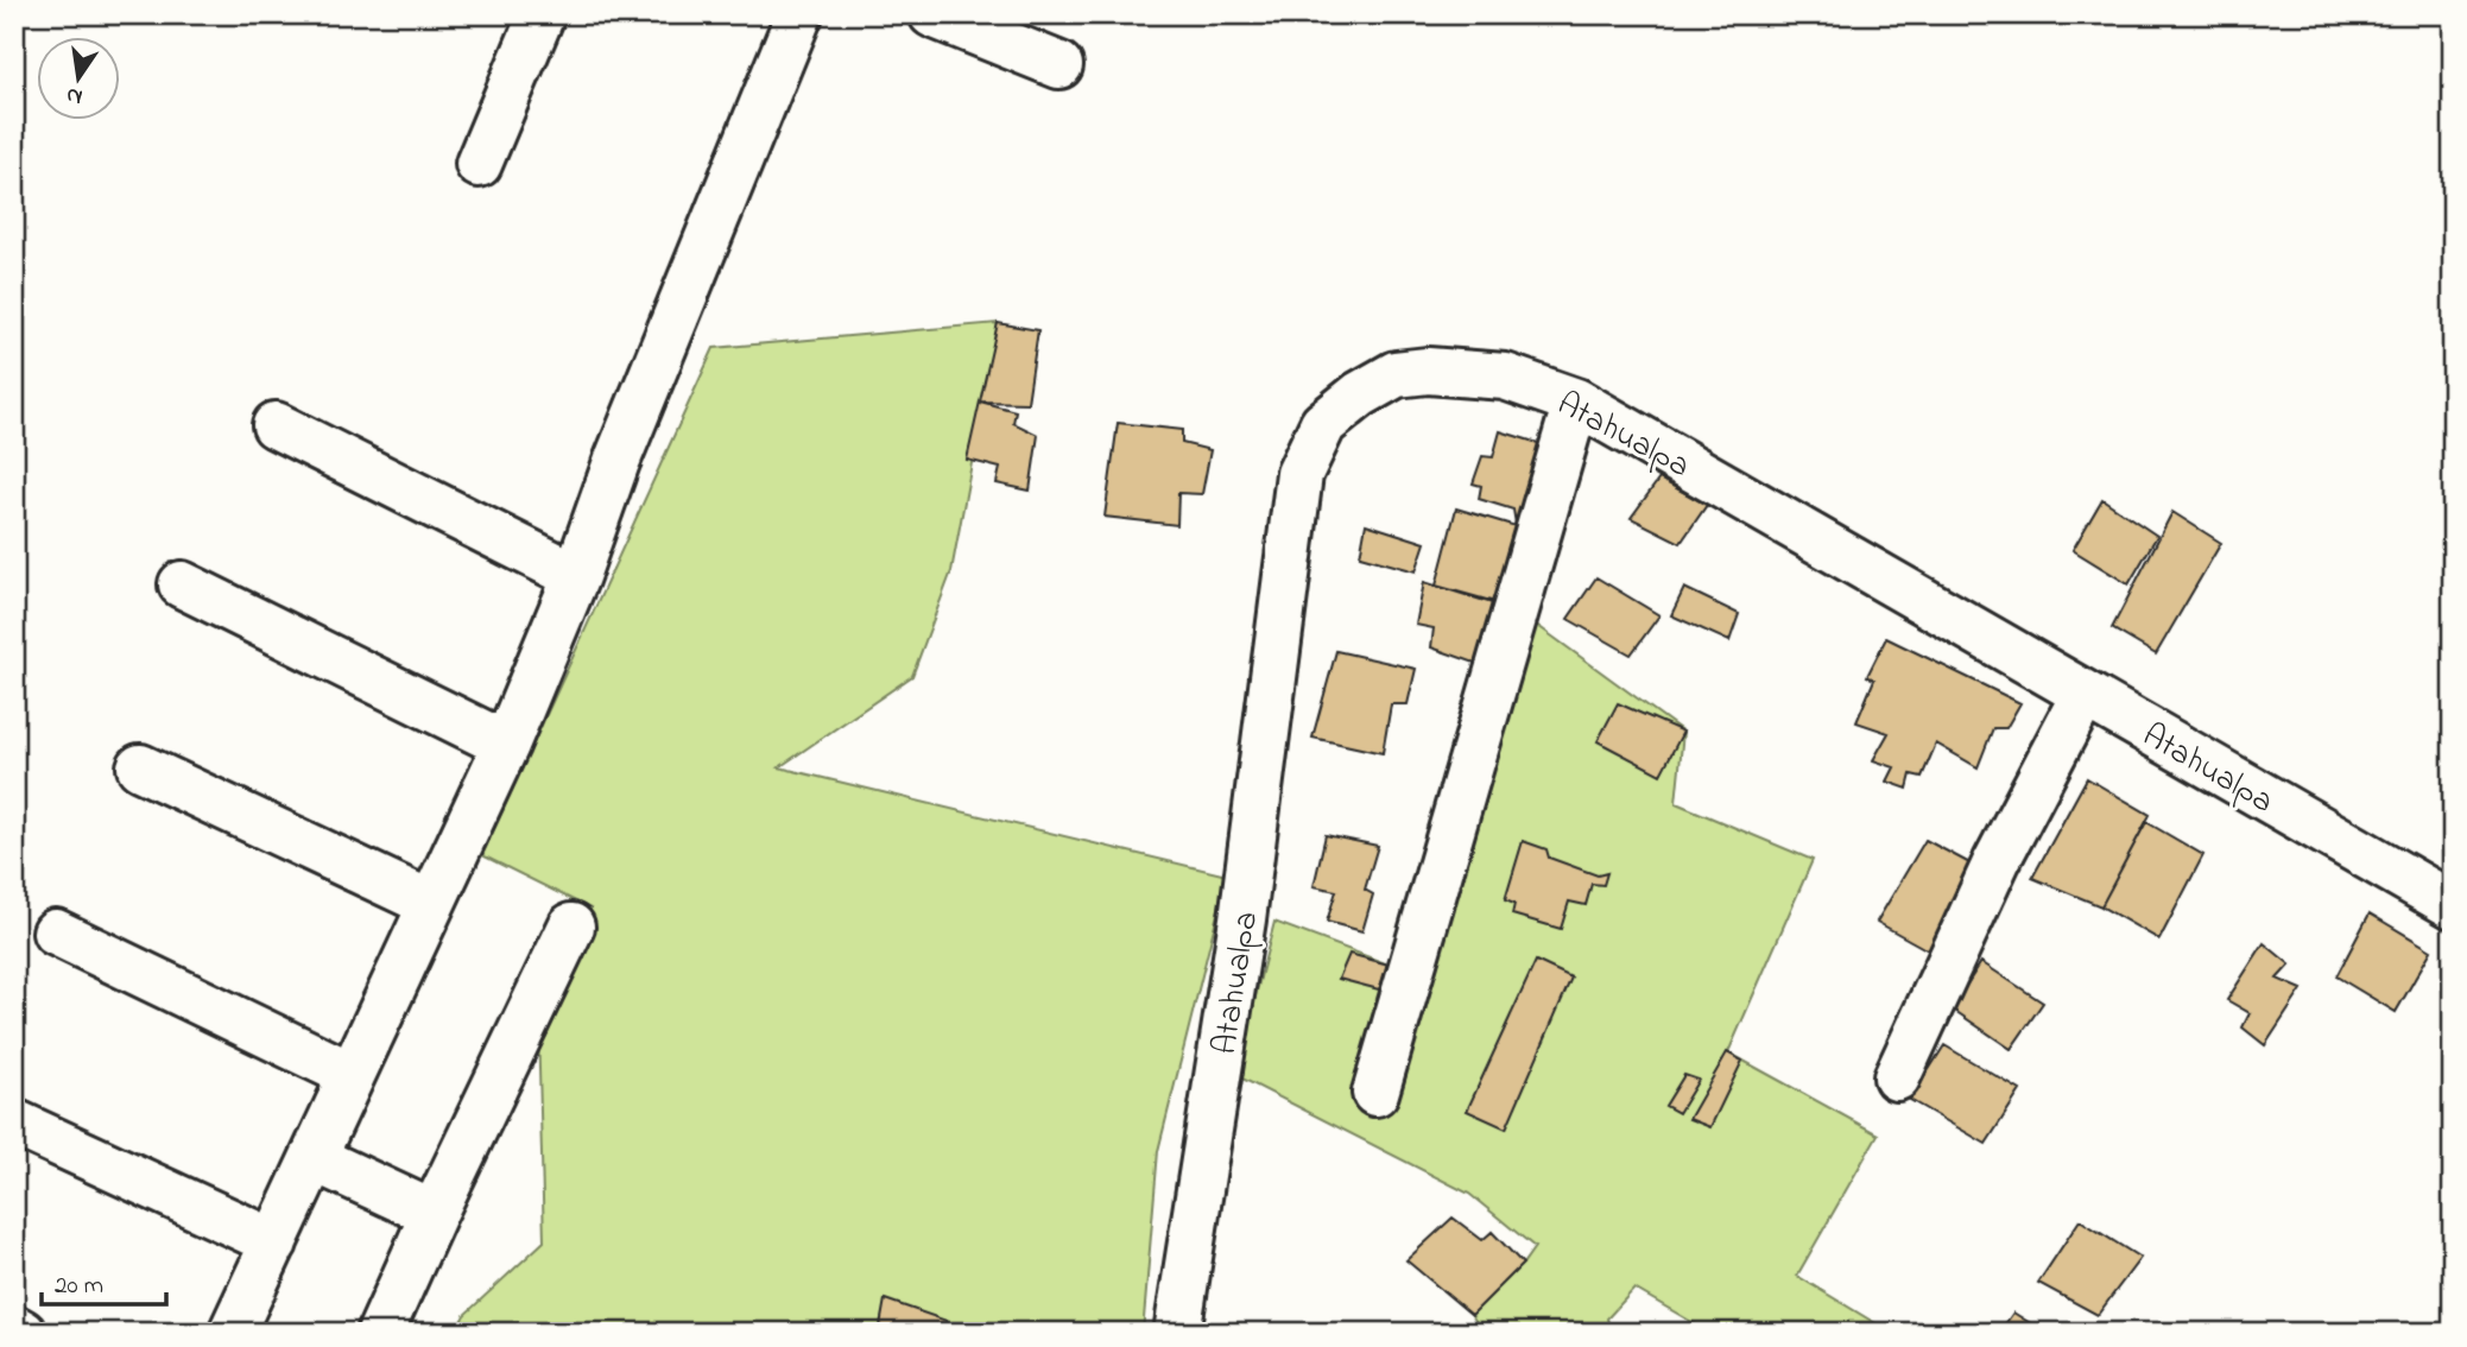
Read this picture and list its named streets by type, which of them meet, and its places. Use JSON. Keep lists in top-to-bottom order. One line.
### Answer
{"streets":{"street":["Atahualpa"]},"scale_bar":"20 m","north":"bottom"}
